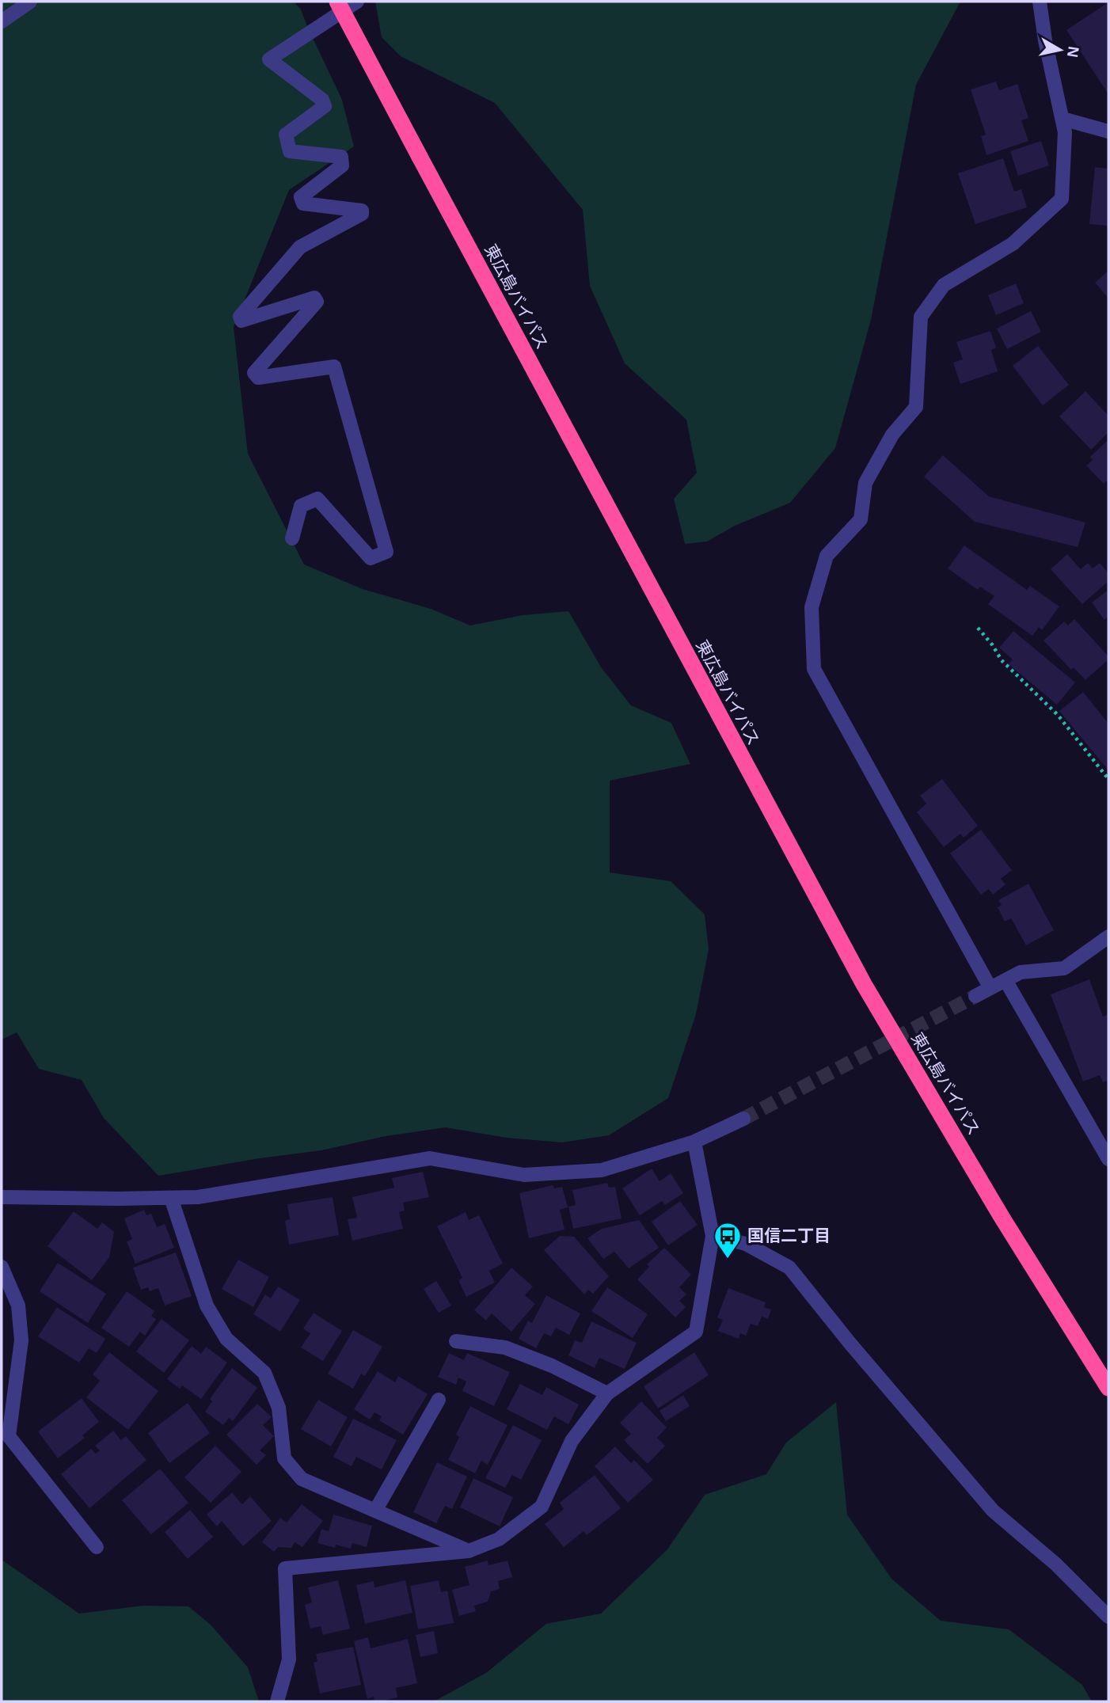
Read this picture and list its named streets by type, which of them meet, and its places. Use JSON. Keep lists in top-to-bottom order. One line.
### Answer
{"streets":{"highway":["東広島バイパス"]},"places":{"bus stop":["国信二丁目"]},"north":"right"}
